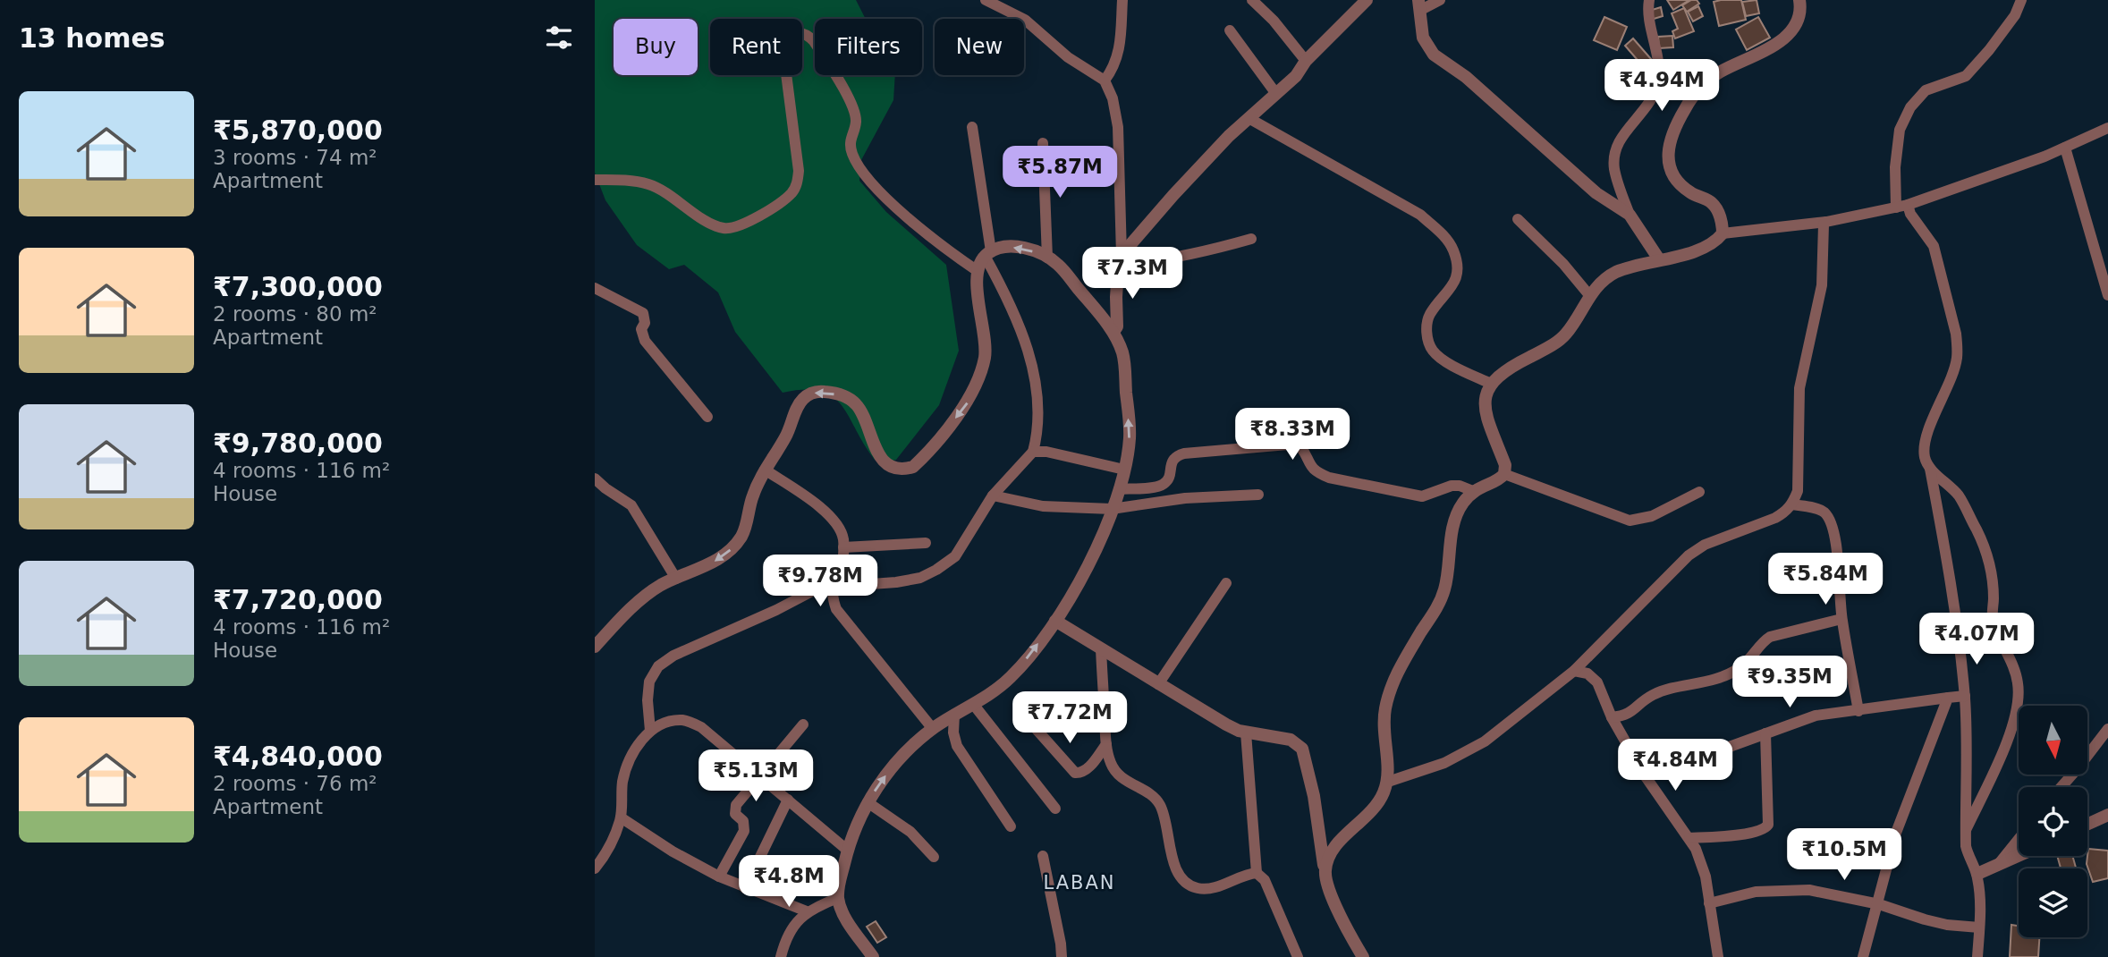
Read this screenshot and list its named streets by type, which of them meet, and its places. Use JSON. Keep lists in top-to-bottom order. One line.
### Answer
{"districts":["LABAN"],"north":"bottom","page":{"heading":"13 homes","chip":["Buy","Rent","Filters","New"],"price":["₹4.94M","₹5.87M","₹7.3M","₹8.33M","₹5.84M","₹9.78M","₹4.07M","₹9.35M","₹7.72M","₹4.84M","₹5.13M","₹10.5M","₹4.8M"],"list":[{"name":"₹5,870,000","note":"3 rooms · 74 m² · Apartment"},{"name":"₹7,300,000","note":"2 rooms · 80 m² · Apartment"},{"name":"₹9,780,000","note":"4 rooms · 116 m² · House"},{"name":"₹7,720,000","note":"4 rooms · 116 m² · House"},{"name":"₹4,840,000","note":"2 rooms · 76 m² · Apartment"}]}}
